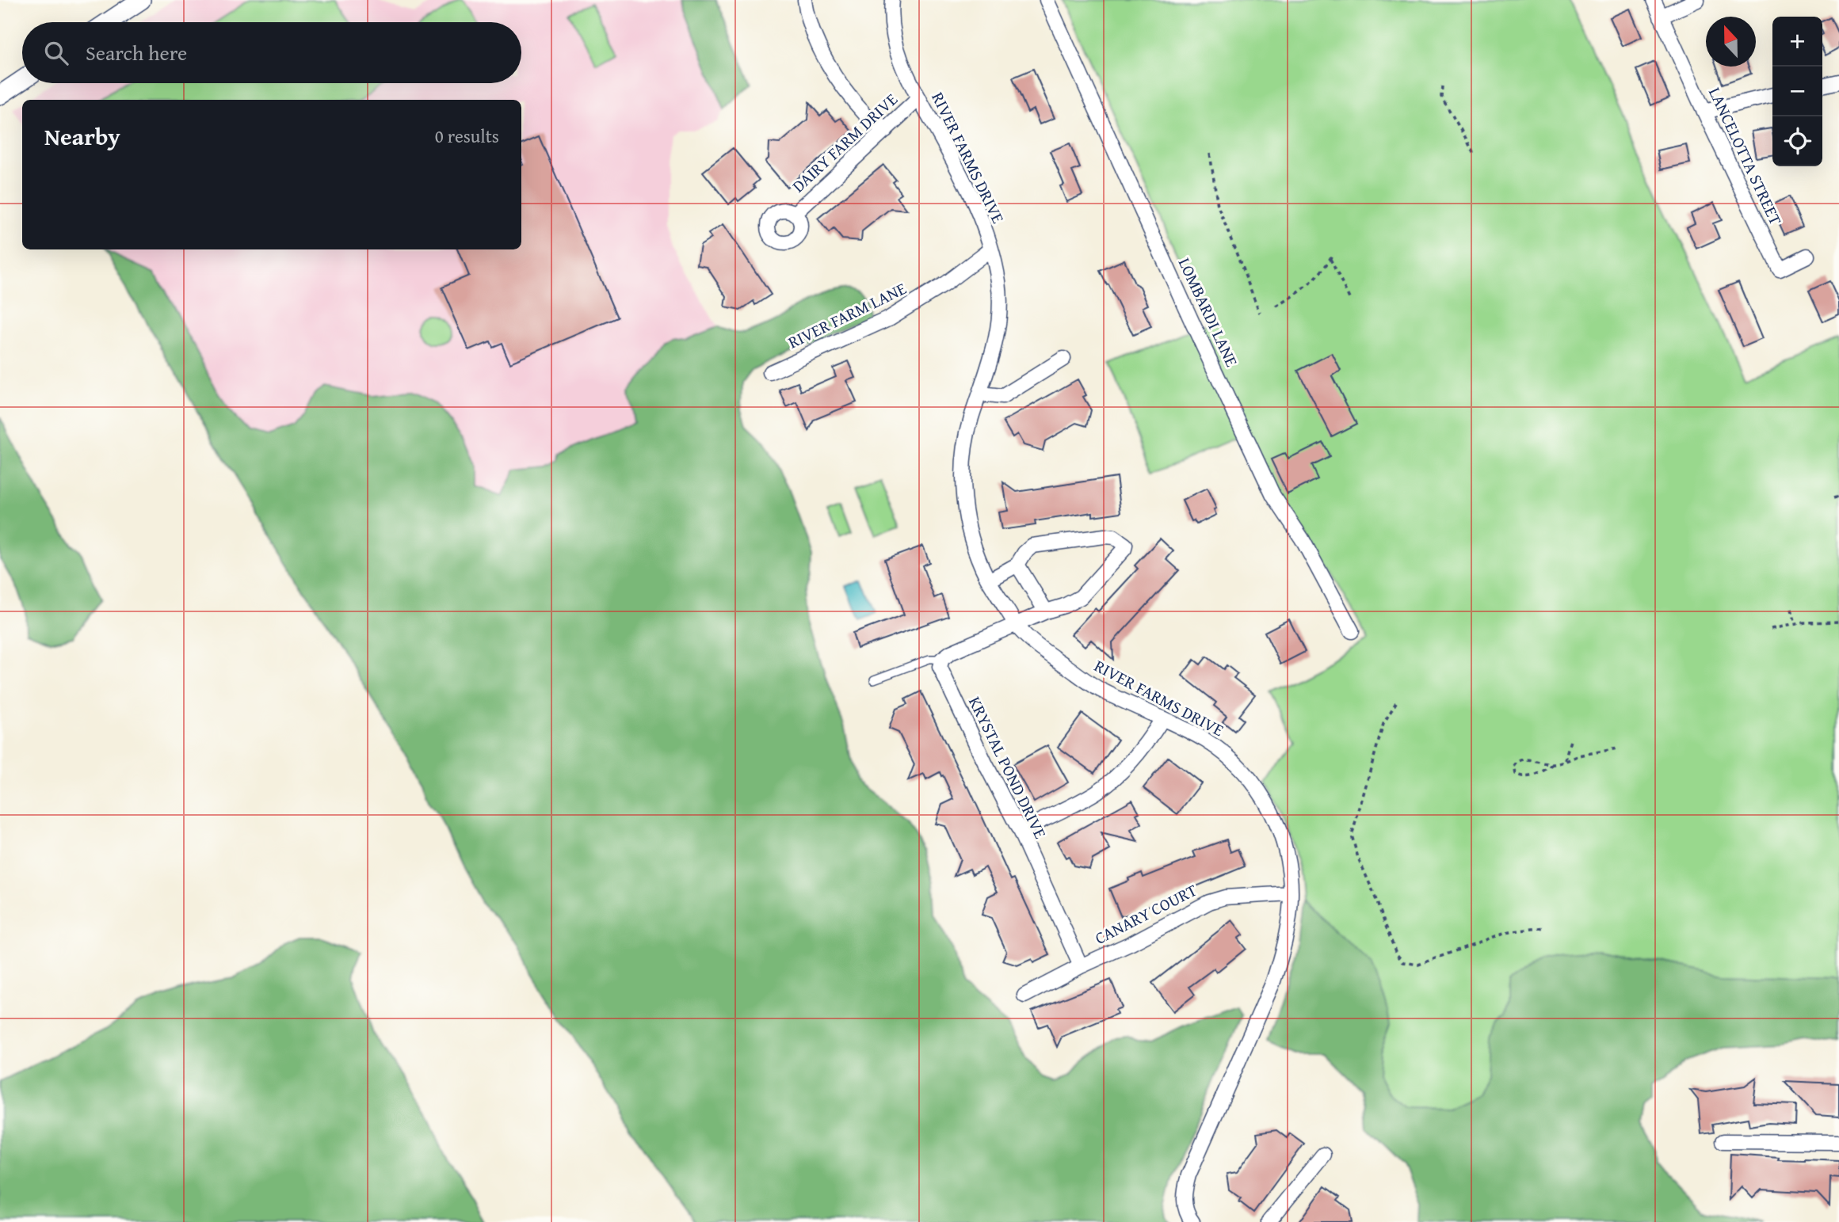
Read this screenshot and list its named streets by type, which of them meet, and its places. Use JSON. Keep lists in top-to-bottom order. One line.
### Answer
{"streets":{"street":["DAIRY FARM DRIVE","LANCELOTTA STREET","RIVER FARMS DRIVE","LOMBARDI LANE","RIVER FARM LANE","KRYSTAL POND DRIVE","CANARY COURT"]},"crossings":[["DAIRY FARM DRIVE","RIVER FARMS DRIVE"],["RIVER FARMS DRIVE","RIVER FARM LANE"],["RIVER FARMS DRIVE","CANARY COURT"],["KRYSTAL POND DRIVE","CANARY COURT"]],"north":"top","page":{"map_buttons":["+","−"],"search":"Search here","heading":["Nearby","0 results"]}}
